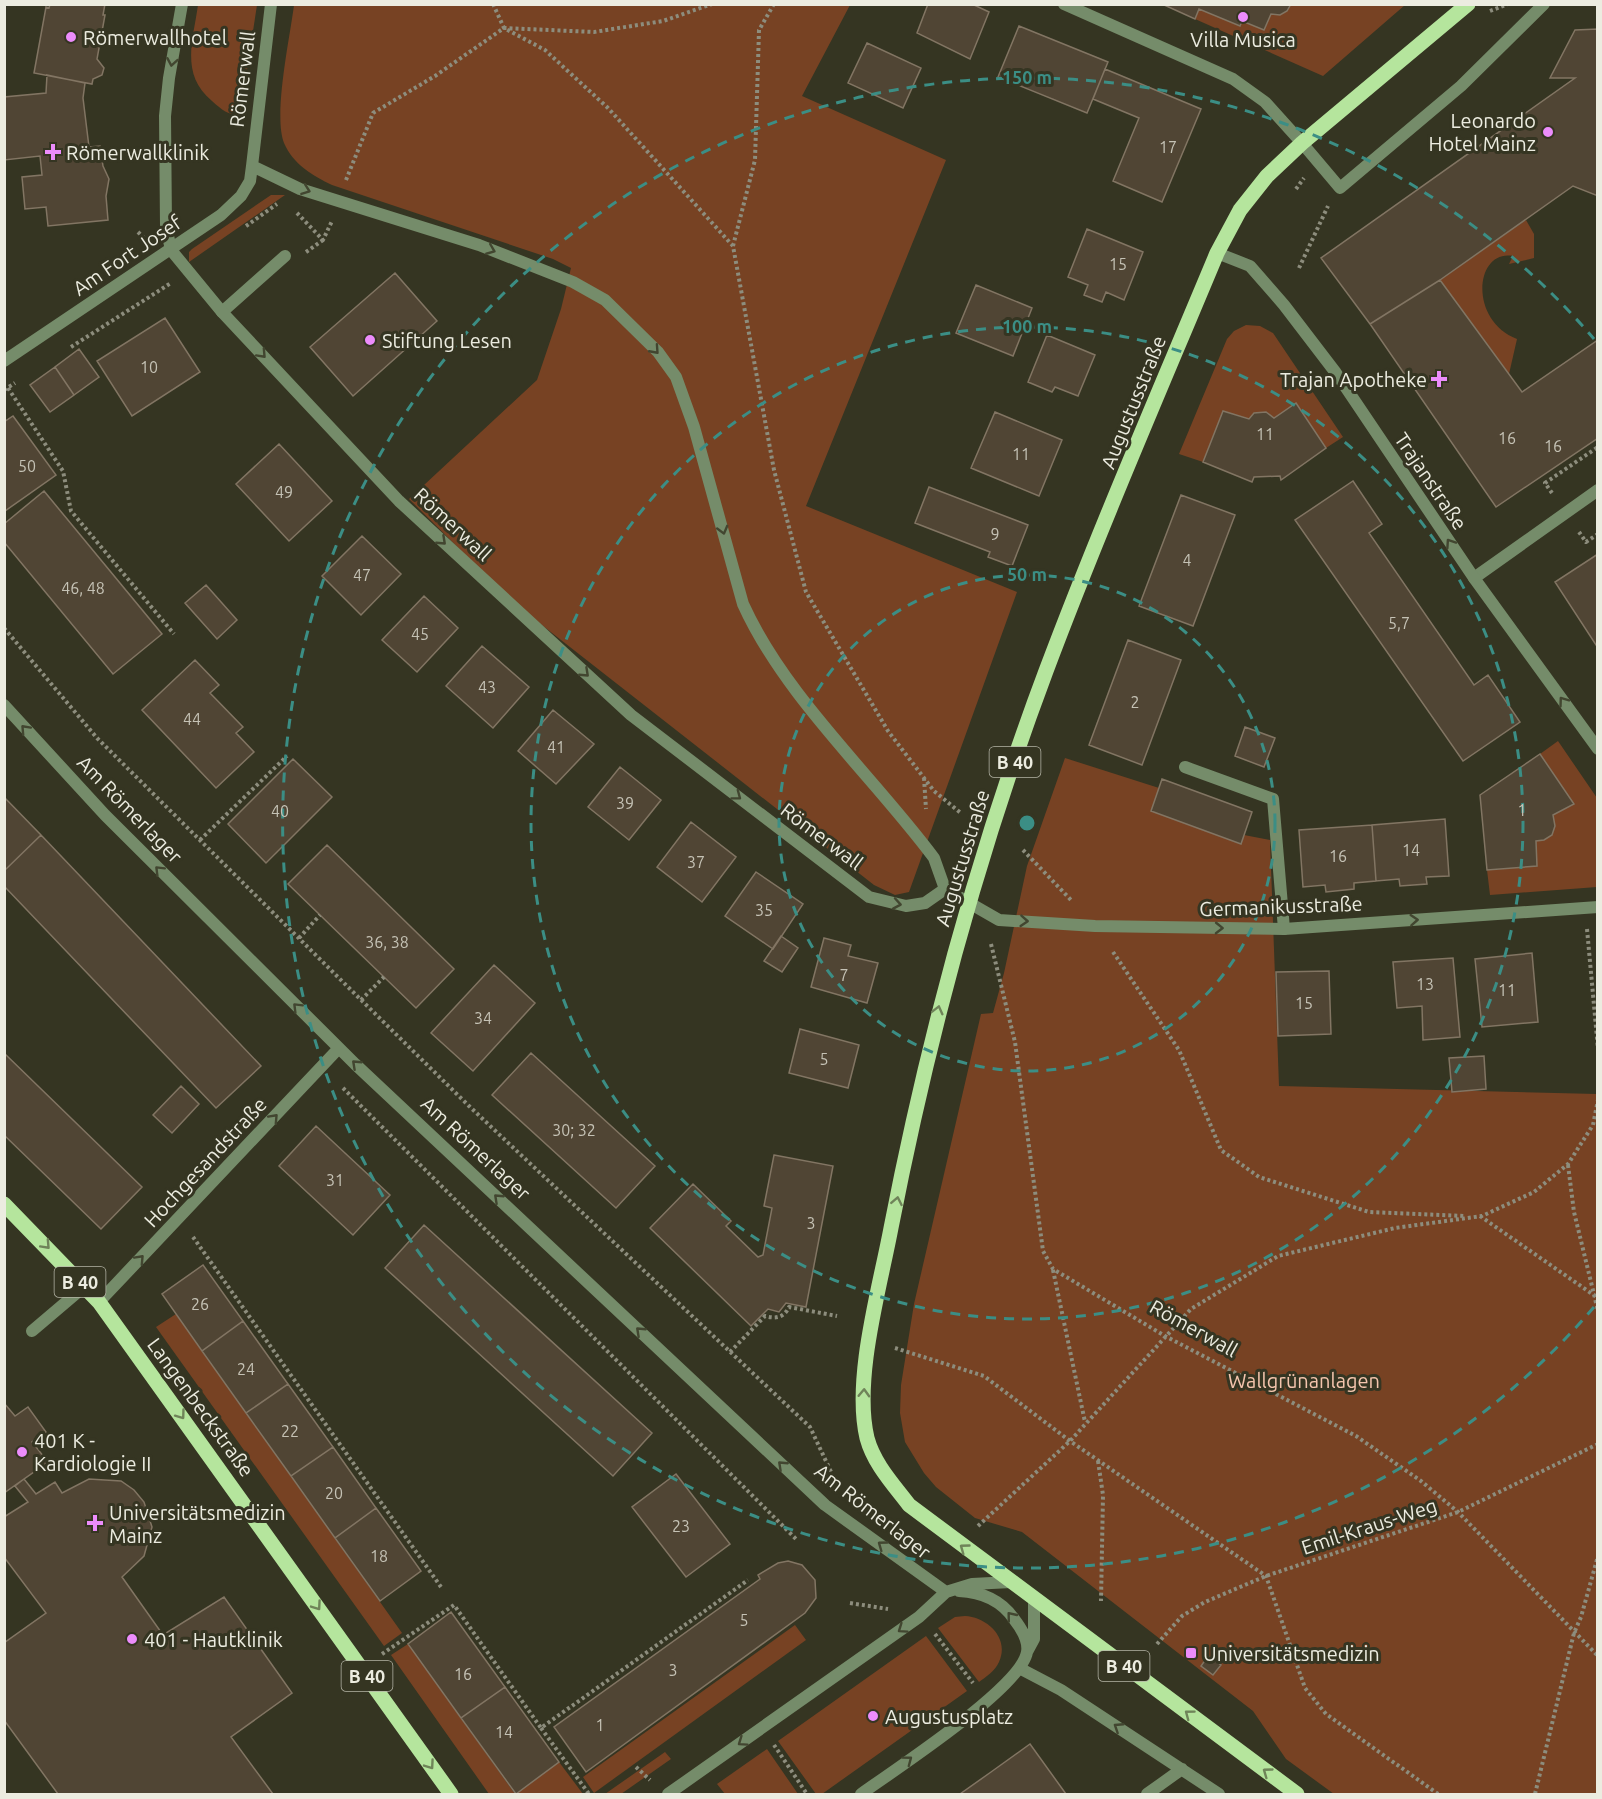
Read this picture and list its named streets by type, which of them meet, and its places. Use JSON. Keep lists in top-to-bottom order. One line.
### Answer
{"streets":{"main road":["Augustusstraße","B 40","Langenbeckstraße"],"street":["Römerwall","Am Fort Josef","Trajanstraße","Am Römerlager","Germanikusstraße","Hochgesandstraße"],"path":["Emil-Kraus-Weg"]},"crossings":[["Römerwall","Am Fort Josef"],["Römerwall","Emil-Kraus-Weg"],["Augustusstraße","Trajanstraße"],["Augustusstraße","B 40"],["Augustusstraße","Germanikusstraße"],["Am Römerlager","Hochgesandstraße"],["Hochgesandstraße","Langenbeckstraße"]],"one_way":["Römerwall","Augustusstraße","Trajanstraße","Am Römerlager","Germanikusstraße","Hochgesandstraße","Langenbeckstraße"],"parks":["Wallgrünanlagen"],"places":{"other":["Villa Musica","Römerwallhotel","Leonardo Hotel Mainz","Stiftung Lesen","401 K - Kardiologie II","401 - Hautklinik","Augustusplatz"],"health":["Römerwallklinik","Trajan Apotheke","Universitätsmedizin Mainz"],"transit":["Universitätsmedizin"]},"house_numbers":["17","15","10","11","16","16","11","50","49","9","4","47","46, 48","5,7","45","43","2","44","41","39","1","40","14","16","37","35","36, 38","7","13","11","15","34","5","30; 32","31","3","26","24","22","20","23","18","5","3","16","1","14"],"rings":["150 m","100 m","50 m"]}
